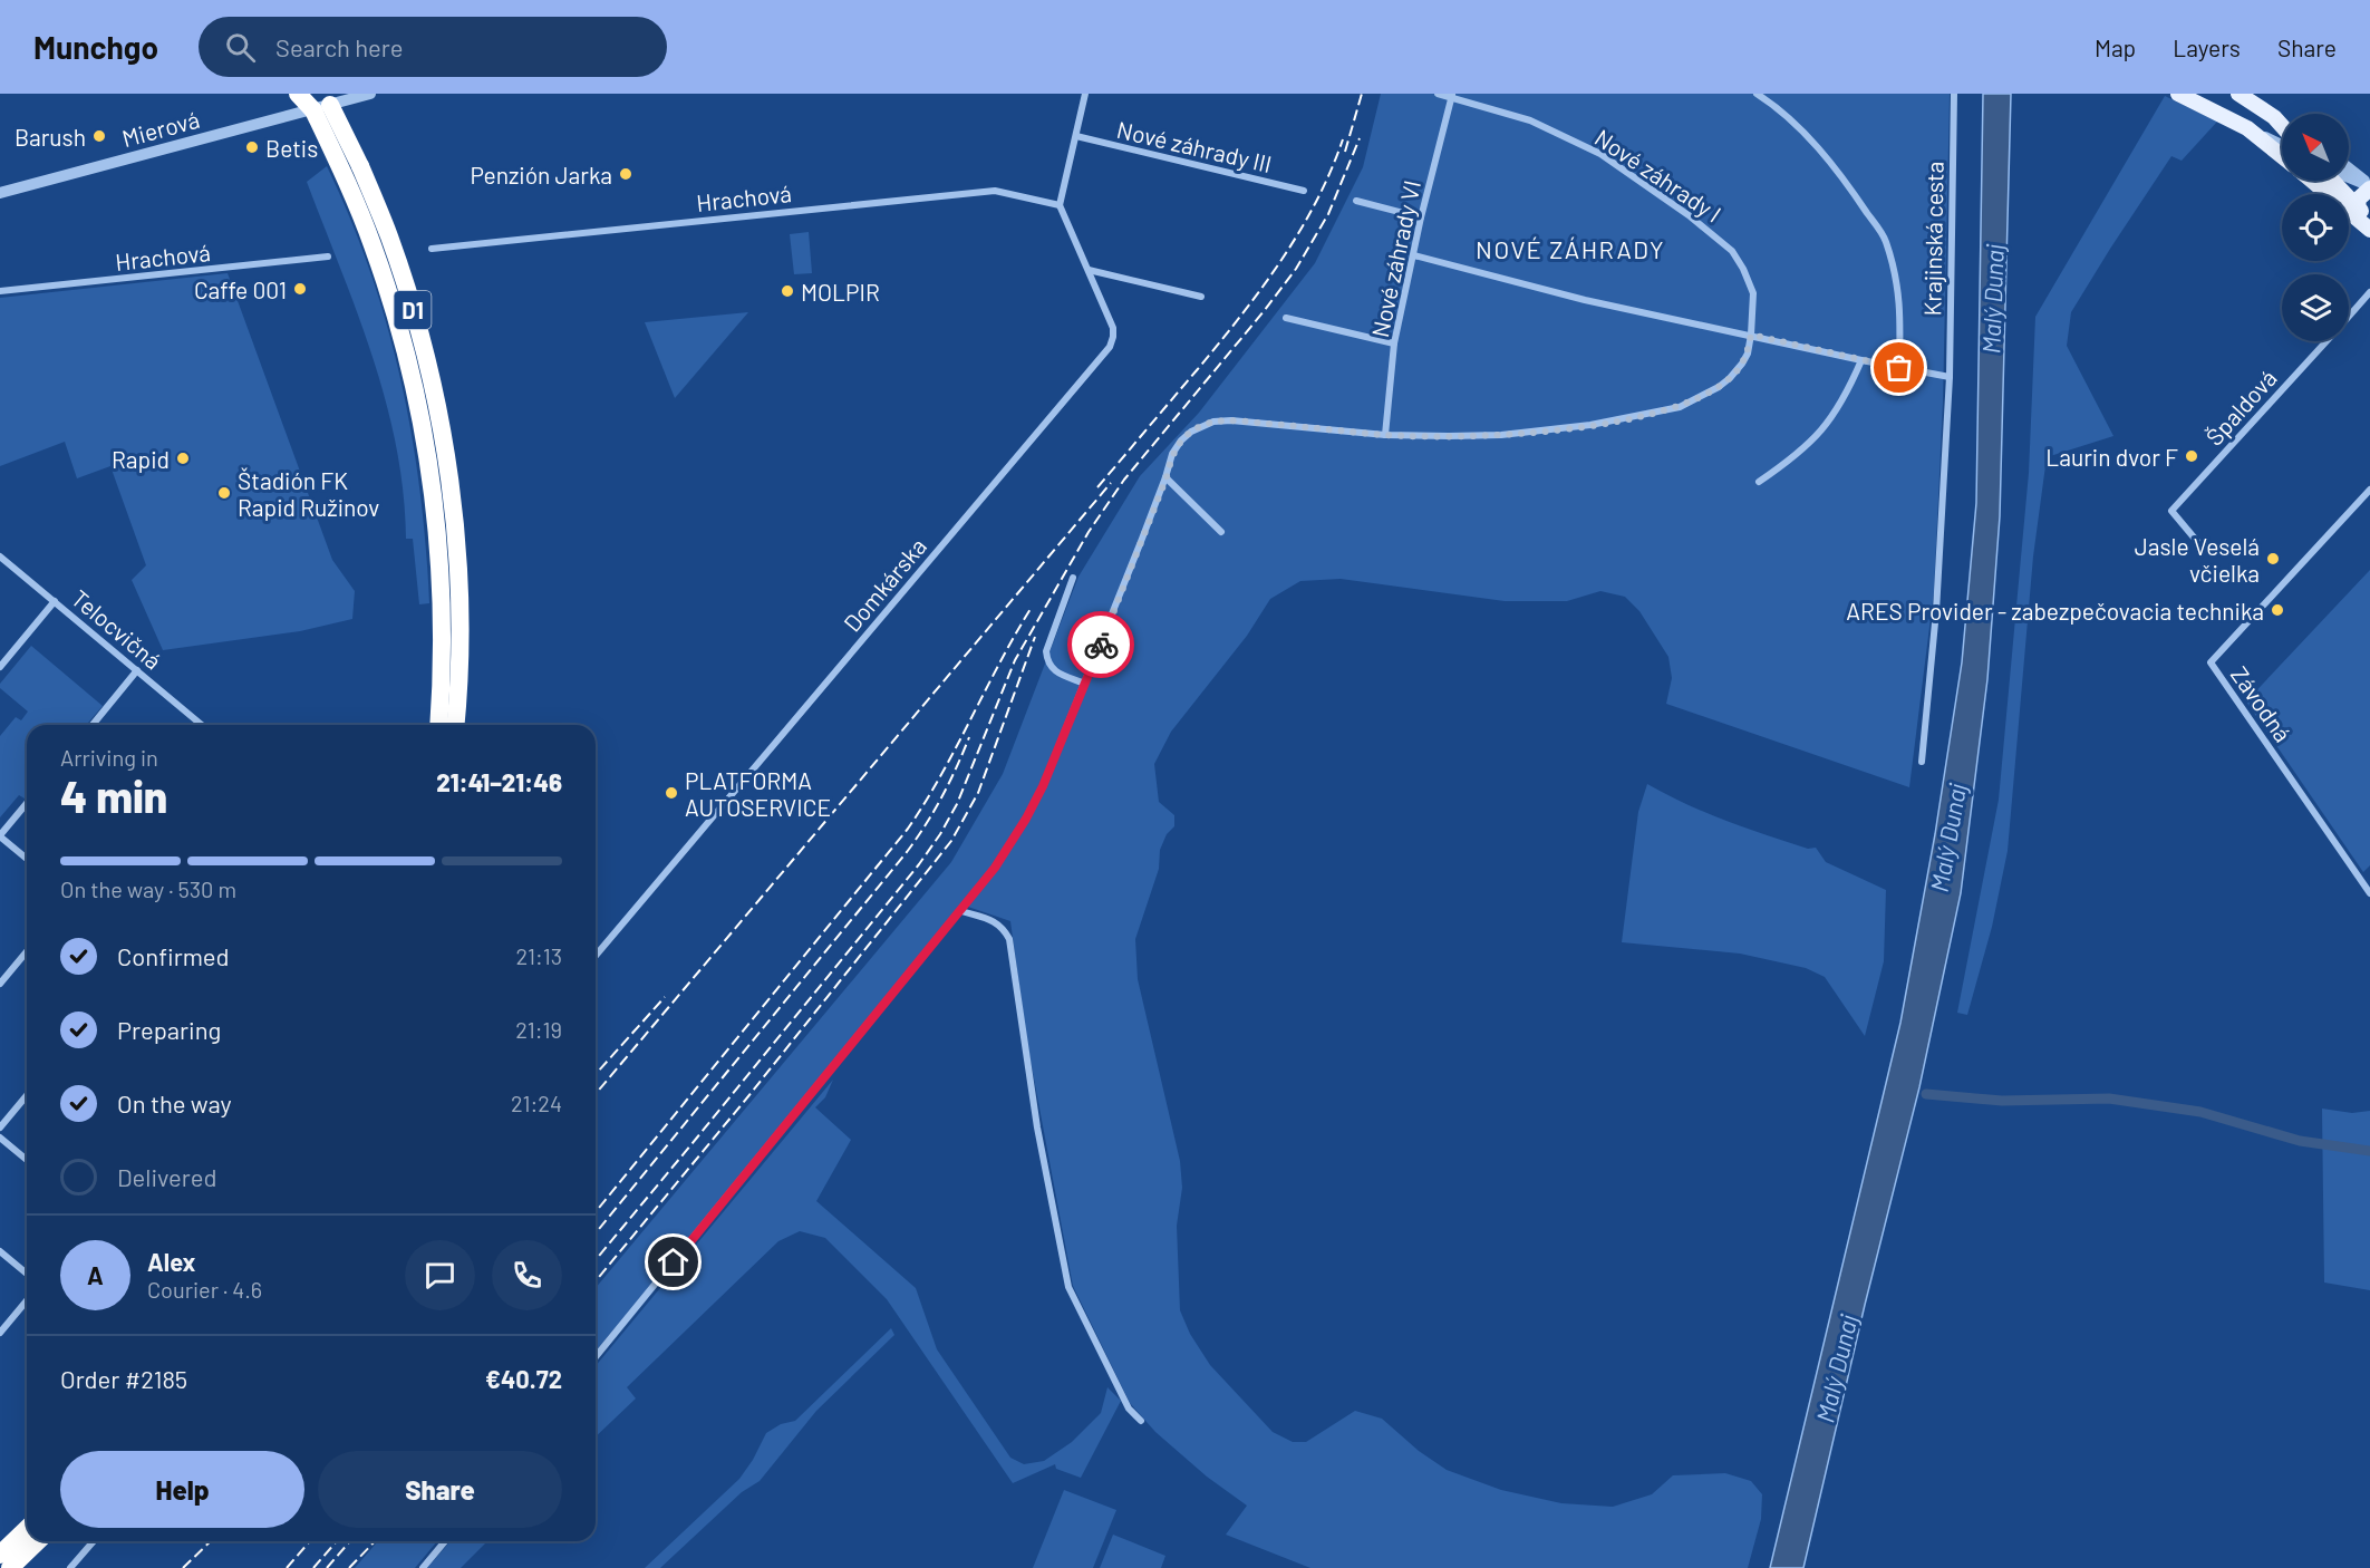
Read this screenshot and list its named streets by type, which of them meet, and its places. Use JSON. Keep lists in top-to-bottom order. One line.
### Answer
{"streets":{"highway":["D1"],"street":["Mierová","Nové záhrady III","Nové záhrady I","Hrachová","Krajinská cesta","Nové záhrady VI","Špaldová","Domkárska","Telocvičná","Závodná"]},"crossings":[["Nové záhrady I","Nové záhrady VI"],["Hrachová","Domkárska"]],"districts":["NOVÉ ZÁHRADY"],"water":["Malý Dunaj"],"places":["Barush","Betis","Penzión Jarka","Caffe 001","MOLPIR","Laurin dvor F","Rapid","Štadión FK Rapid Ružinov","Jasle Veselá včielka","ARES Provider - zabezpečovacia technika","PLATFORMA AUTOSERVICE"],"north":"top left","page":{"header":"Munchgo","search":"Search here","nav":["Map","Layers","Share"],"heading":["4 min","Arriving in","21:41–21:46"],"panel":["Alex","Courier · 4.6","Order #2185","€40.72"],"bar":"On the way · 530 m","list":[["Confirmed","21:13"],["Preparing","21:19"],["On the way","21:24"],"Delivered"],"round":"A","buttons":["Help","Share"]}}
